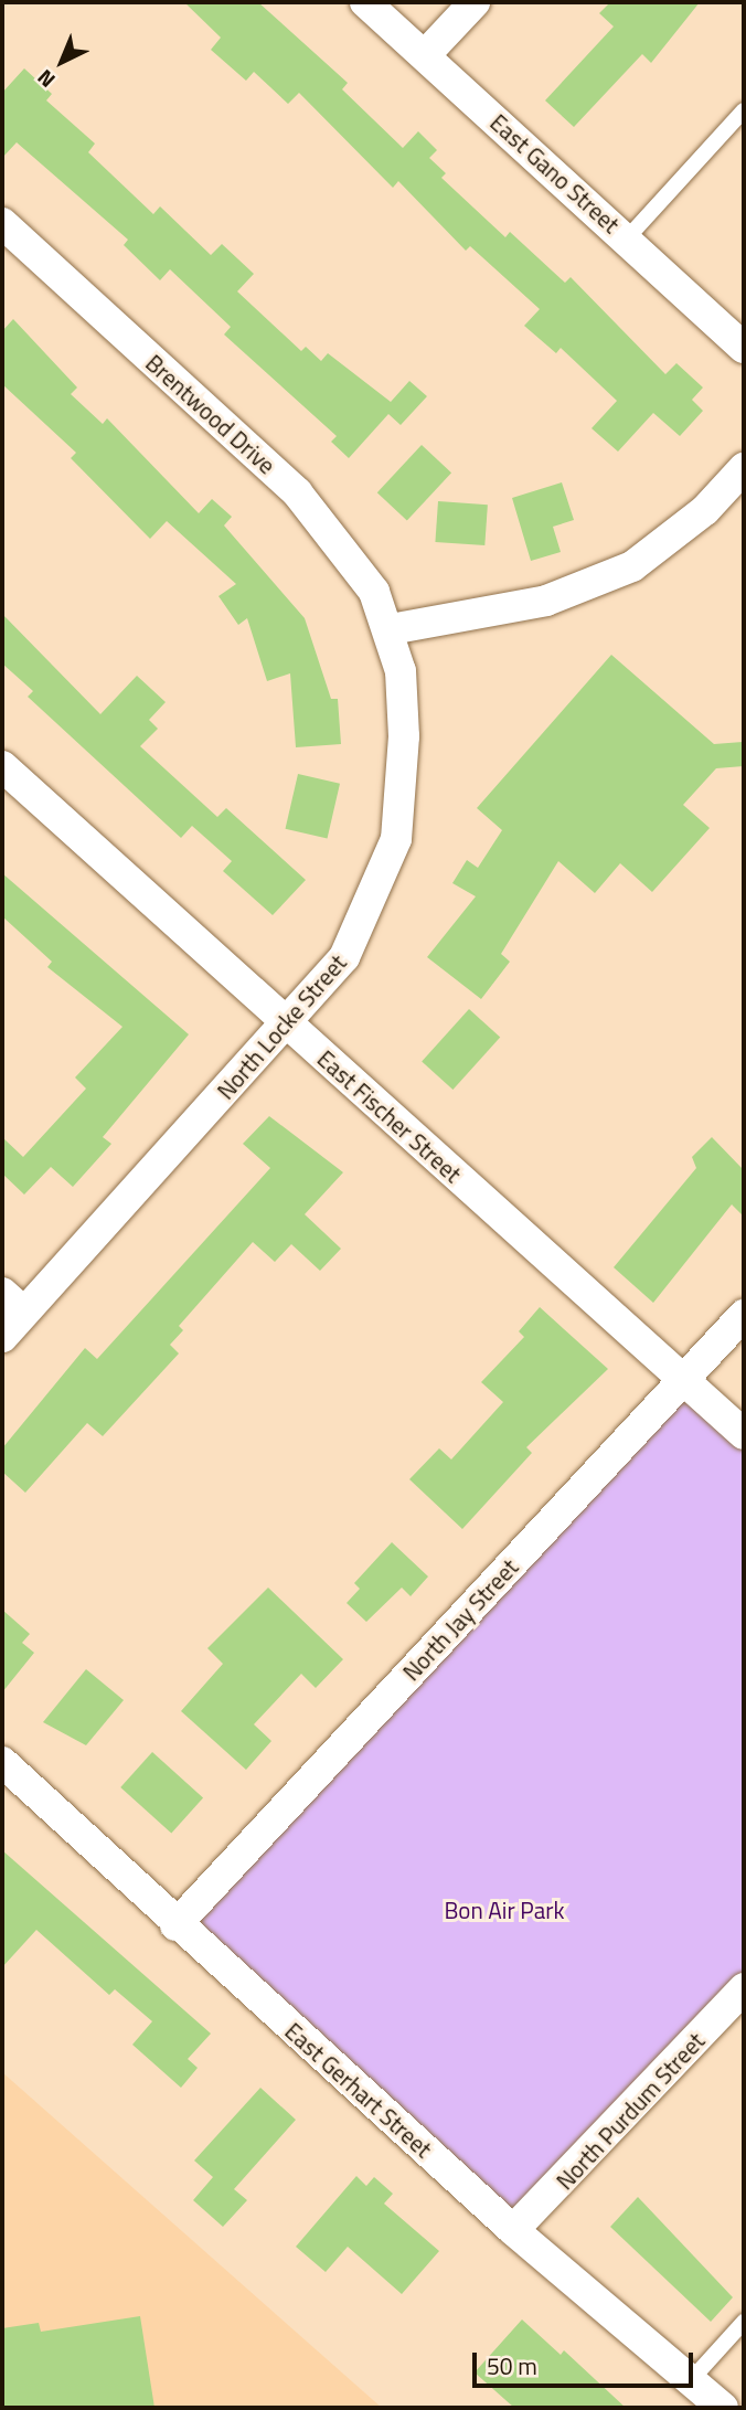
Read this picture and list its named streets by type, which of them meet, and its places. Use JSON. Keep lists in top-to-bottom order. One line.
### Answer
{"streets":{"street":["East Gano Street","Brentwood Drive","North Locke Street","East Fischer Street","North Jay Street","East Gerhart Street","North Purdum Street"]},"crossings":[["Brentwood Drive","North Locke Street"],["North Locke Street","East Fischer Street"],["East Fischer Street","North Jay Street"],["North Jay Street","East Gerhart Street"],["East Gerhart Street","North Purdum Street"]],"parks":["Bon Air Park"],"scale_bar":"50 m","north":"bottom left"}
